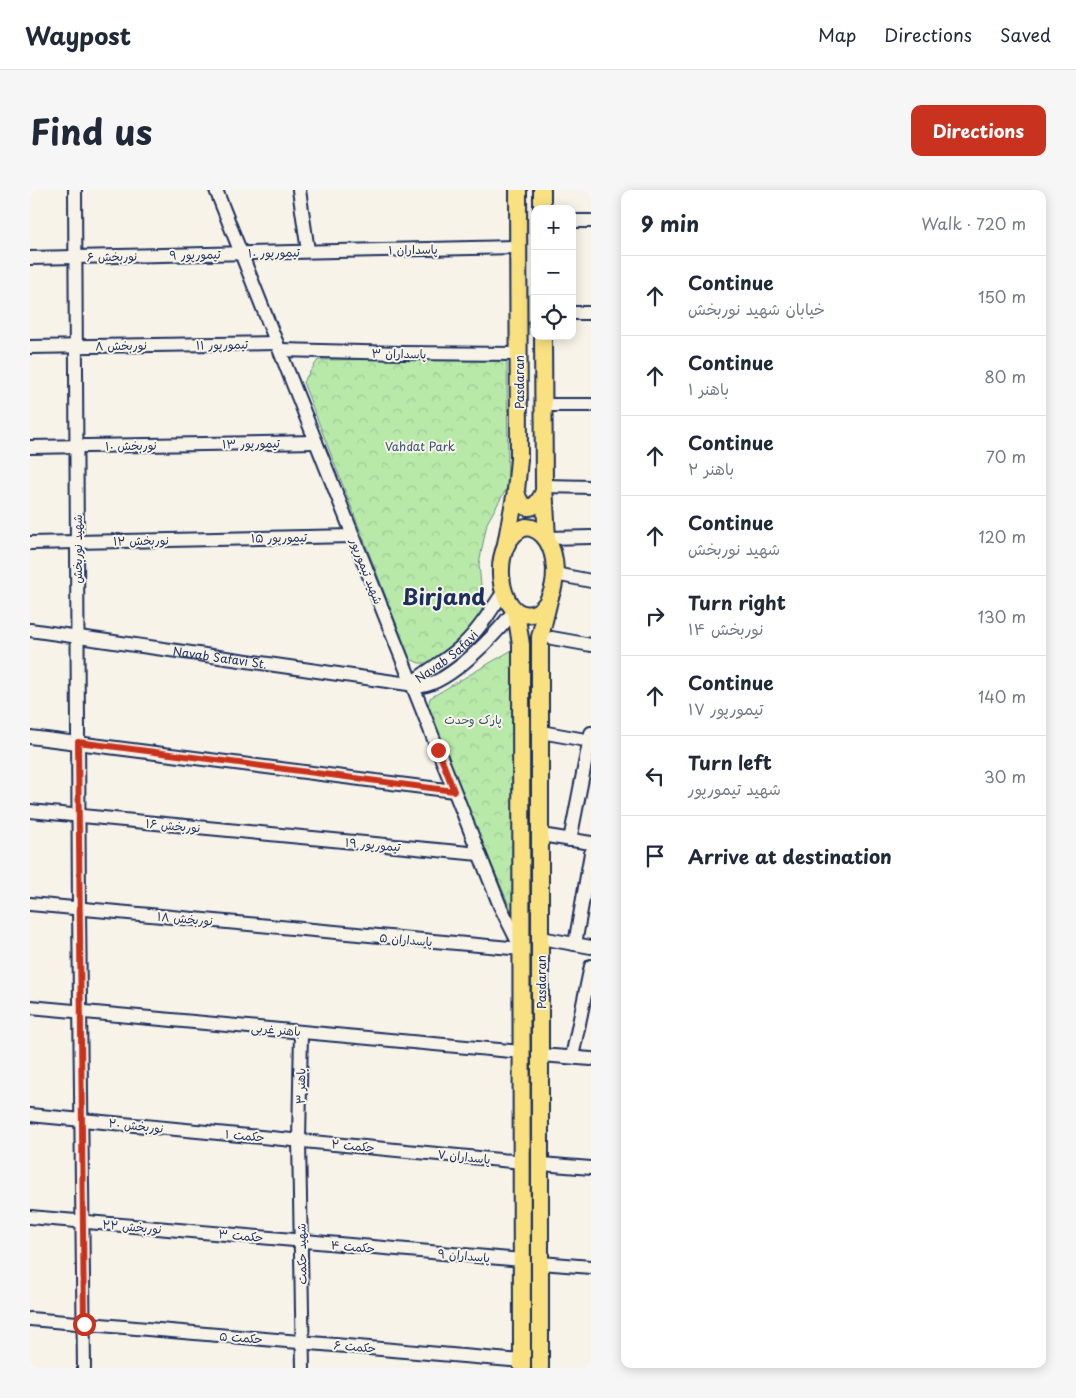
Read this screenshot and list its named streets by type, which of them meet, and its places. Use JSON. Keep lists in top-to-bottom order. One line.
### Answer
{"streets":{"main road":["Pasdaran"],"street":["پاسداران ۱","تیمورپور ۱۰","تیمورپور ۹","نوربخش ۶","تیمورپور ۱۱","نوربخش ۸","پاسداران ۳","تیمورپور ۱۳","نوربخش ۱۰","تیمورپور ۱۵","نوربخش ۱۲","شهید نوربخش","شهید تیمورپور","Navab Safavi","Navab Safavi St.","نوربخش ۱۶","تیمورپور ۱۹","نوربخش ۱۸","پاسداران ۵","باهنر غربی","باهنر ۳","نوربخش ۲۰","حکمت ۱","حکمت ۲","پاسداران ۷","نوربخش ۲۲","حکمت ۳","حکمت ۴","شهید حکمت","پاسداران ۹","حکمت ۵","حکمت ۶"]},"crossings":[["پاسداران ۱","تیمورپور ۱۰"],["پاسداران ۱","Pasdaran"],["تیمورپور ۱۰","تیمورپور ۹"],["تیمورپور ۱۰","شهید تیمورپور"],["تیمورپور ۹","نوربخش ۶"],["تیمورپور ۹","شهید تیمورپور"],["نوربخش ۶","شهید نوربخش"],["تیمورپور ۱۱","نوربخش ۸"],["تیمورپور ۱۱","پاسداران ۳"],["تیمورپور ۱۱","شهید تیمورپور"],["نوربخش ۸","شهید نوربخش"],["پاسداران ۳","Pasdaran"],["پاسداران ۳","شهید تیمورپور"],["Pasdaran","شهید تیمورپور"],["Pasdaran","Navab Safavi"],["Pasdaran","پاسداران ۵"],["Pasdaran","باهنر غربی"],["Pasdaran","پاسداران ۷"],["Pasdaran","پاسداران ۹"],["Pasdaran","حکمت ۶"],["تیمورپور ۱۳","نوربخش ۱۰"],["تیمورپور ۱۳","شهید تیمورپور"],["نوربخش ۱۰","شهید نوربخش"],["تیمورپور ۱۵","نوربخش ۱۲"],["تیمورپور ۱۵","شهید تیمورپور"],["نوربخش ۱۲","شهید نوربخش"],["شهید نوربخش","Navab Safavi St."],["شهید نوربخش","نوربخش ۱۶"],["شهید نوربخش","نوربخش ۱۸"],["شهید نوربخش","باهنر غربی"],["شهید نوربخش","نوربخش ۲۰"],["شهید نوربخش","نوربخش ۲۲"],["شهید نوربخش","حکمت ۵"],["شهید تیمورپور","Navab Safavi"],["شهید تیمورپور","Navab Safavi St."],["شهید تیمورپور","تیمورپور ۱۹"],["شهید تیمورپور","پاسداران ۵"],["Navab Safavi","Navab Safavi St."],["نوربخش ۱۶","تیمورپور ۱۹"],["نوربخش ۱۸","پاسداران ۵"],["باهنر غربی","باهنر ۳"],["باهنر ۳","حکمت ۱"],["باهنر ۳","حکمت ۲"],["باهنر ۳","شهید حکمت"],["نوربخش ۲۰","حکمت ۱"],["حکمت ۱","حکمت ۲"],["حکمت ۱","شهید حکمت"],["حکمت ۲","پاسداران ۷"],["حکمت ۲","شهید حکمت"],["نوربخش ۲۲","حکمت ۳"],["حکمت ۳","حکمت ۴"],["حکمت ۳","شهید حکمت"],["حکمت ۴","شهید حکمت"],["حکمت ۴","پاسداران ۹"],["شهید حکمت","حکمت ۵"],["شهید حکمت","حکمت ۶"],["حکمت ۵","حکمت ۶"]],"districts":["Birjand"],"parks":["Vahdat Park","پارک وحدت"],"page":{"header":"Waypost","nav":["Map","Directions","Saved"],"title":"Find us","buttons":"Directions","heading":["9 min","Walk · 720 m"],"map_buttons":["+","−"],"list":[["Continue","خیابان شهید نوربخش","150 m"],["Continue","باهنر ۱","80 m"],["Continue","باهنر ۲","70 m"],["Continue","شهید نوربخش","120 m"],["Turn right","نوربخش ۱۴","130 m"],["Continue","تیمورپور ۱۷","140 m"],["Turn left","شهید تیمورپور","30 m"],"Arrive at destination"]}}
